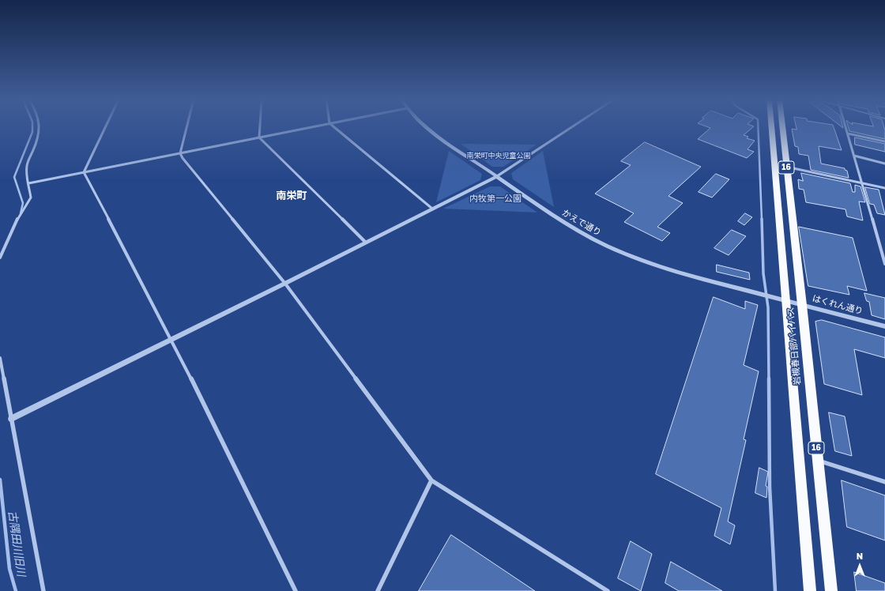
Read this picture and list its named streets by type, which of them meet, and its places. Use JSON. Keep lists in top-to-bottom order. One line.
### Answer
{"streets":{"highway":["16","岩槻春日部バイパス"],"street":["かえで通り","はくれん通り"]},"crossings":[["かえで通り","はくれん通り"],["かえで通り","岩槻春日部バイパス"],["はくれん通り","岩槻春日部バイパス"]],"districts":["南栄町"],"water":["古隅田川旧川"],"parks":["南栄町中央児童公園","内牧第一公園"],"north":"top"}
